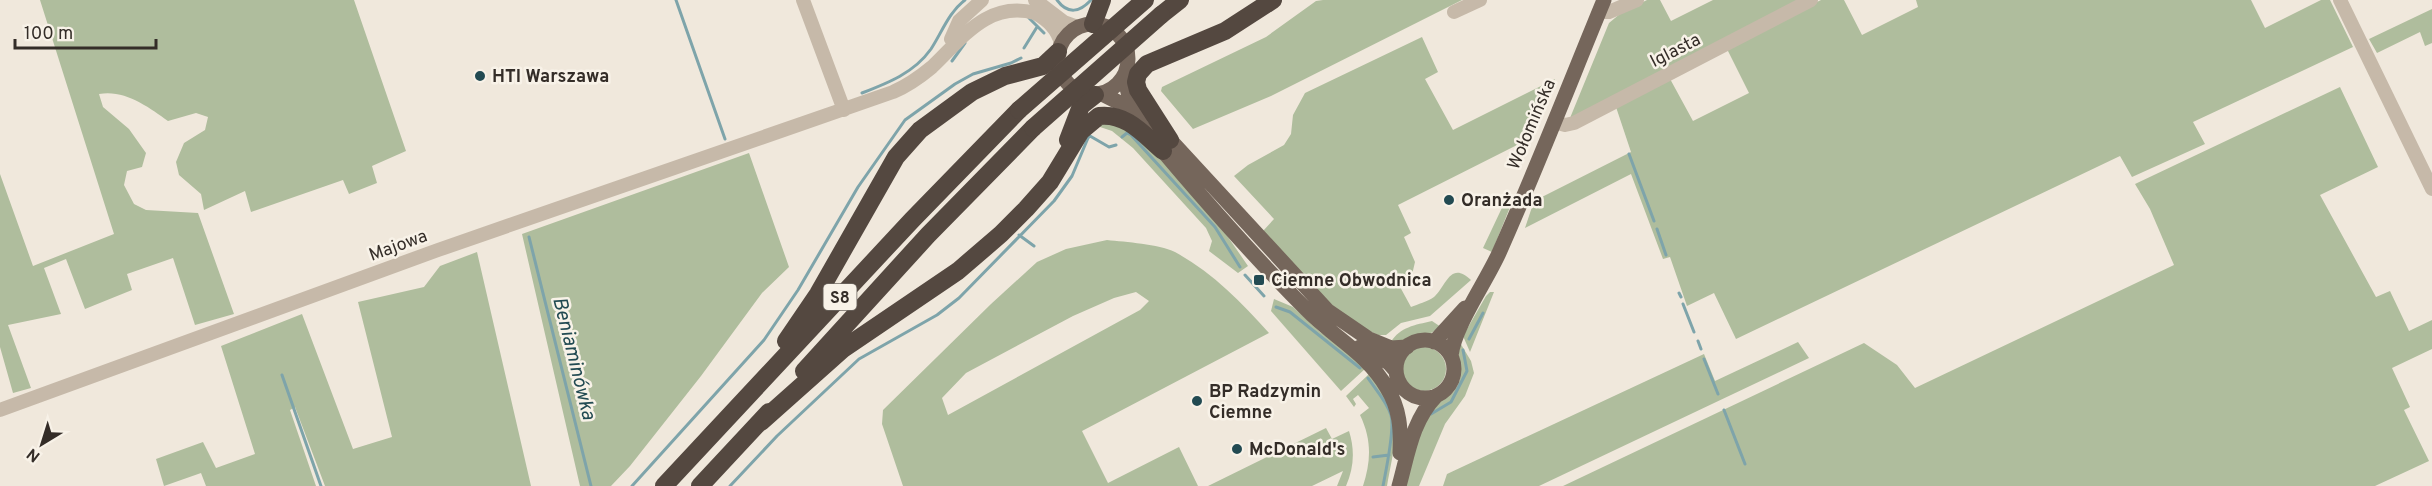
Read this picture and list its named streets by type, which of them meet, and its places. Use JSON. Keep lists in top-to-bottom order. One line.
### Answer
{"streets":{"highway":["S8"],"main road":["Wołomińska"],"street":["Iglasta","Majowa"]},"crossings":[["Iglasta","Wołomińska"]],"water":["Beniaminówka"],"places":{"other":["HTI Warszawa","Oranżada","BP Radzymin Ciemne","McDonald's"],"transit":["Ciemne Obwodnica"]},"scale_bar":"100 m","north":"bottom left"}
